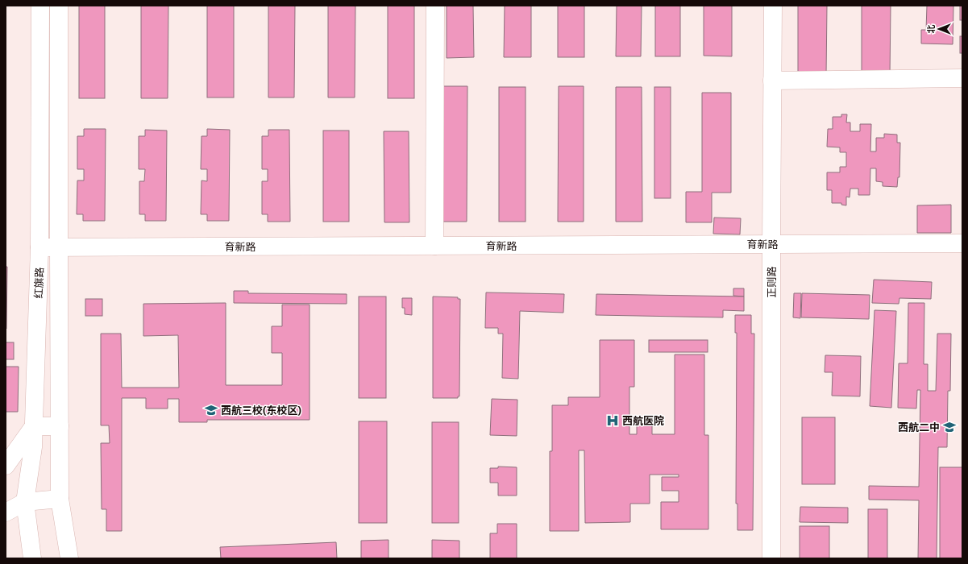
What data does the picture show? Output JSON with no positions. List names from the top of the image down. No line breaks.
{"streets":{"street":["育新路","正则路","红旗路"]},"crossings":[["育新路","正则路"],["育新路","红旗路"]],"places":{"school or university":["西航三校(东校区)","西航二中"],"hospital":["西航医院"]},"north":"left"}
